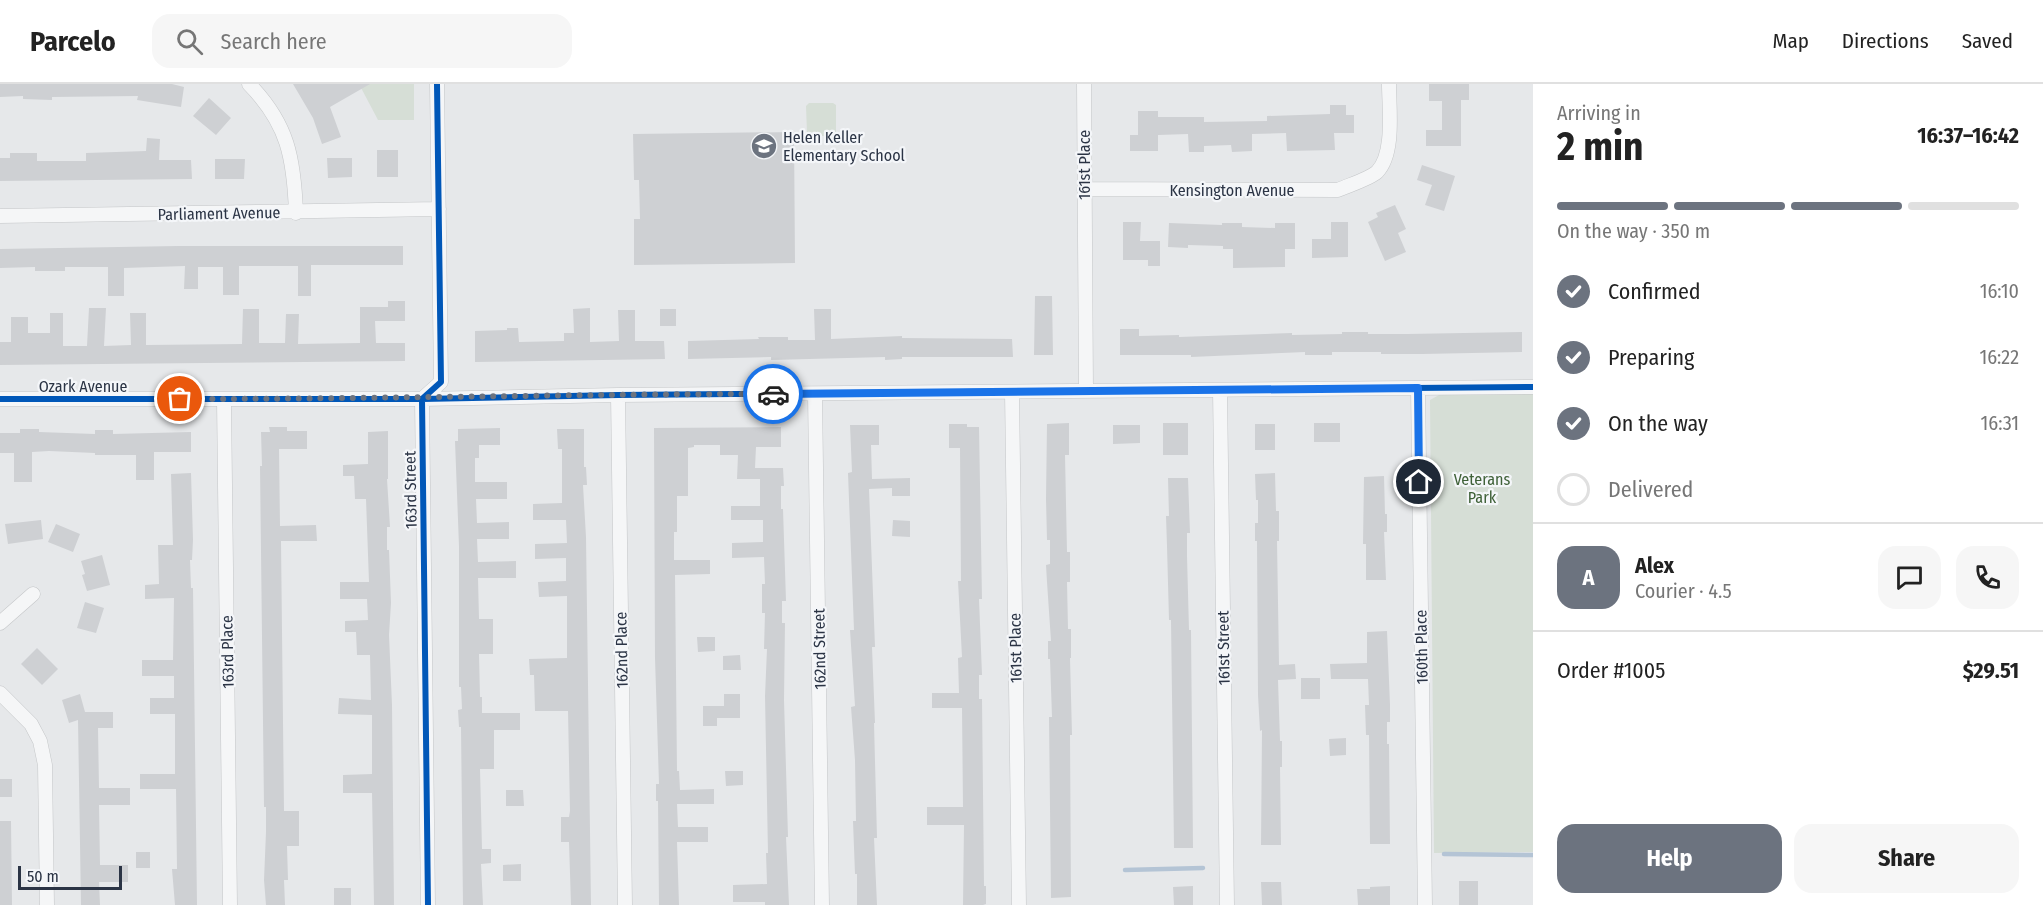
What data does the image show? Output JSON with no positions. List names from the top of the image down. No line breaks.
{"streets":{"street":["161st Place","Kensington Avenue","Parliament Avenue","Ozark Avenue","163rd Street","160th Place","161st Street","162nd Street","162nd Place","163rd Place"]},"crossings":[["161st Place","Kensington Avenue"],["161st Place","Ozark Avenue"],["Ozark Avenue","163rd Street"],["Ozark Avenue","160th Place"],["Ozark Avenue","161st Street"],["Ozark Avenue","162nd Street"],["Ozark Avenue","162nd Place"],["Ozark Avenue","163rd Place"]],"parks":["Veterans Park"],"places":{"school or university":["Helen Keller Elementary School"]},"scale_bar":"50 m","page":{"header":"Parcelo","search":"Search here","nav":["Map","Directions","Saved"],"heading":["2 min","Arriving in","16:37–16:42"],"panel":["Alex","Courier · 4.5","Order #1005","$29.51"],"bar":"On the way · 350 m","list":[["Confirmed","16:10"],["Preparing","16:22"],["On the way","16:31"],"Delivered"],"round":"A","buttons":["Help","Share"],"scale":"50 m"}}
